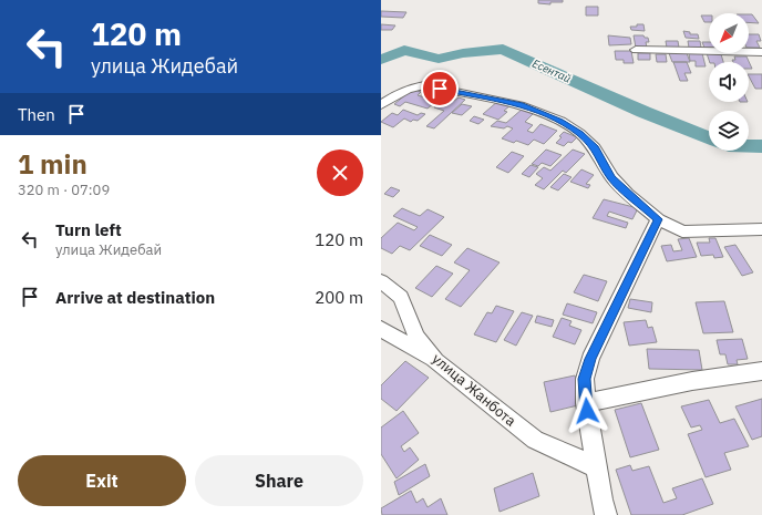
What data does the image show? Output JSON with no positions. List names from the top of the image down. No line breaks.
{"streets":{"street":["улица Жанбота"]},"water":["Есентай"],"north":"bottom left","page":{"turn":["120 m","улица Жидебай"],"then":"Then","heading":["1 min","320 m · 07:09"],"list":[{"name":"Turn left","note":"улица Жидебай","value":"120 m"},{"name":"Arrive at destination","value":"200 m"}],"buttons":["Exit","Share"]}}
